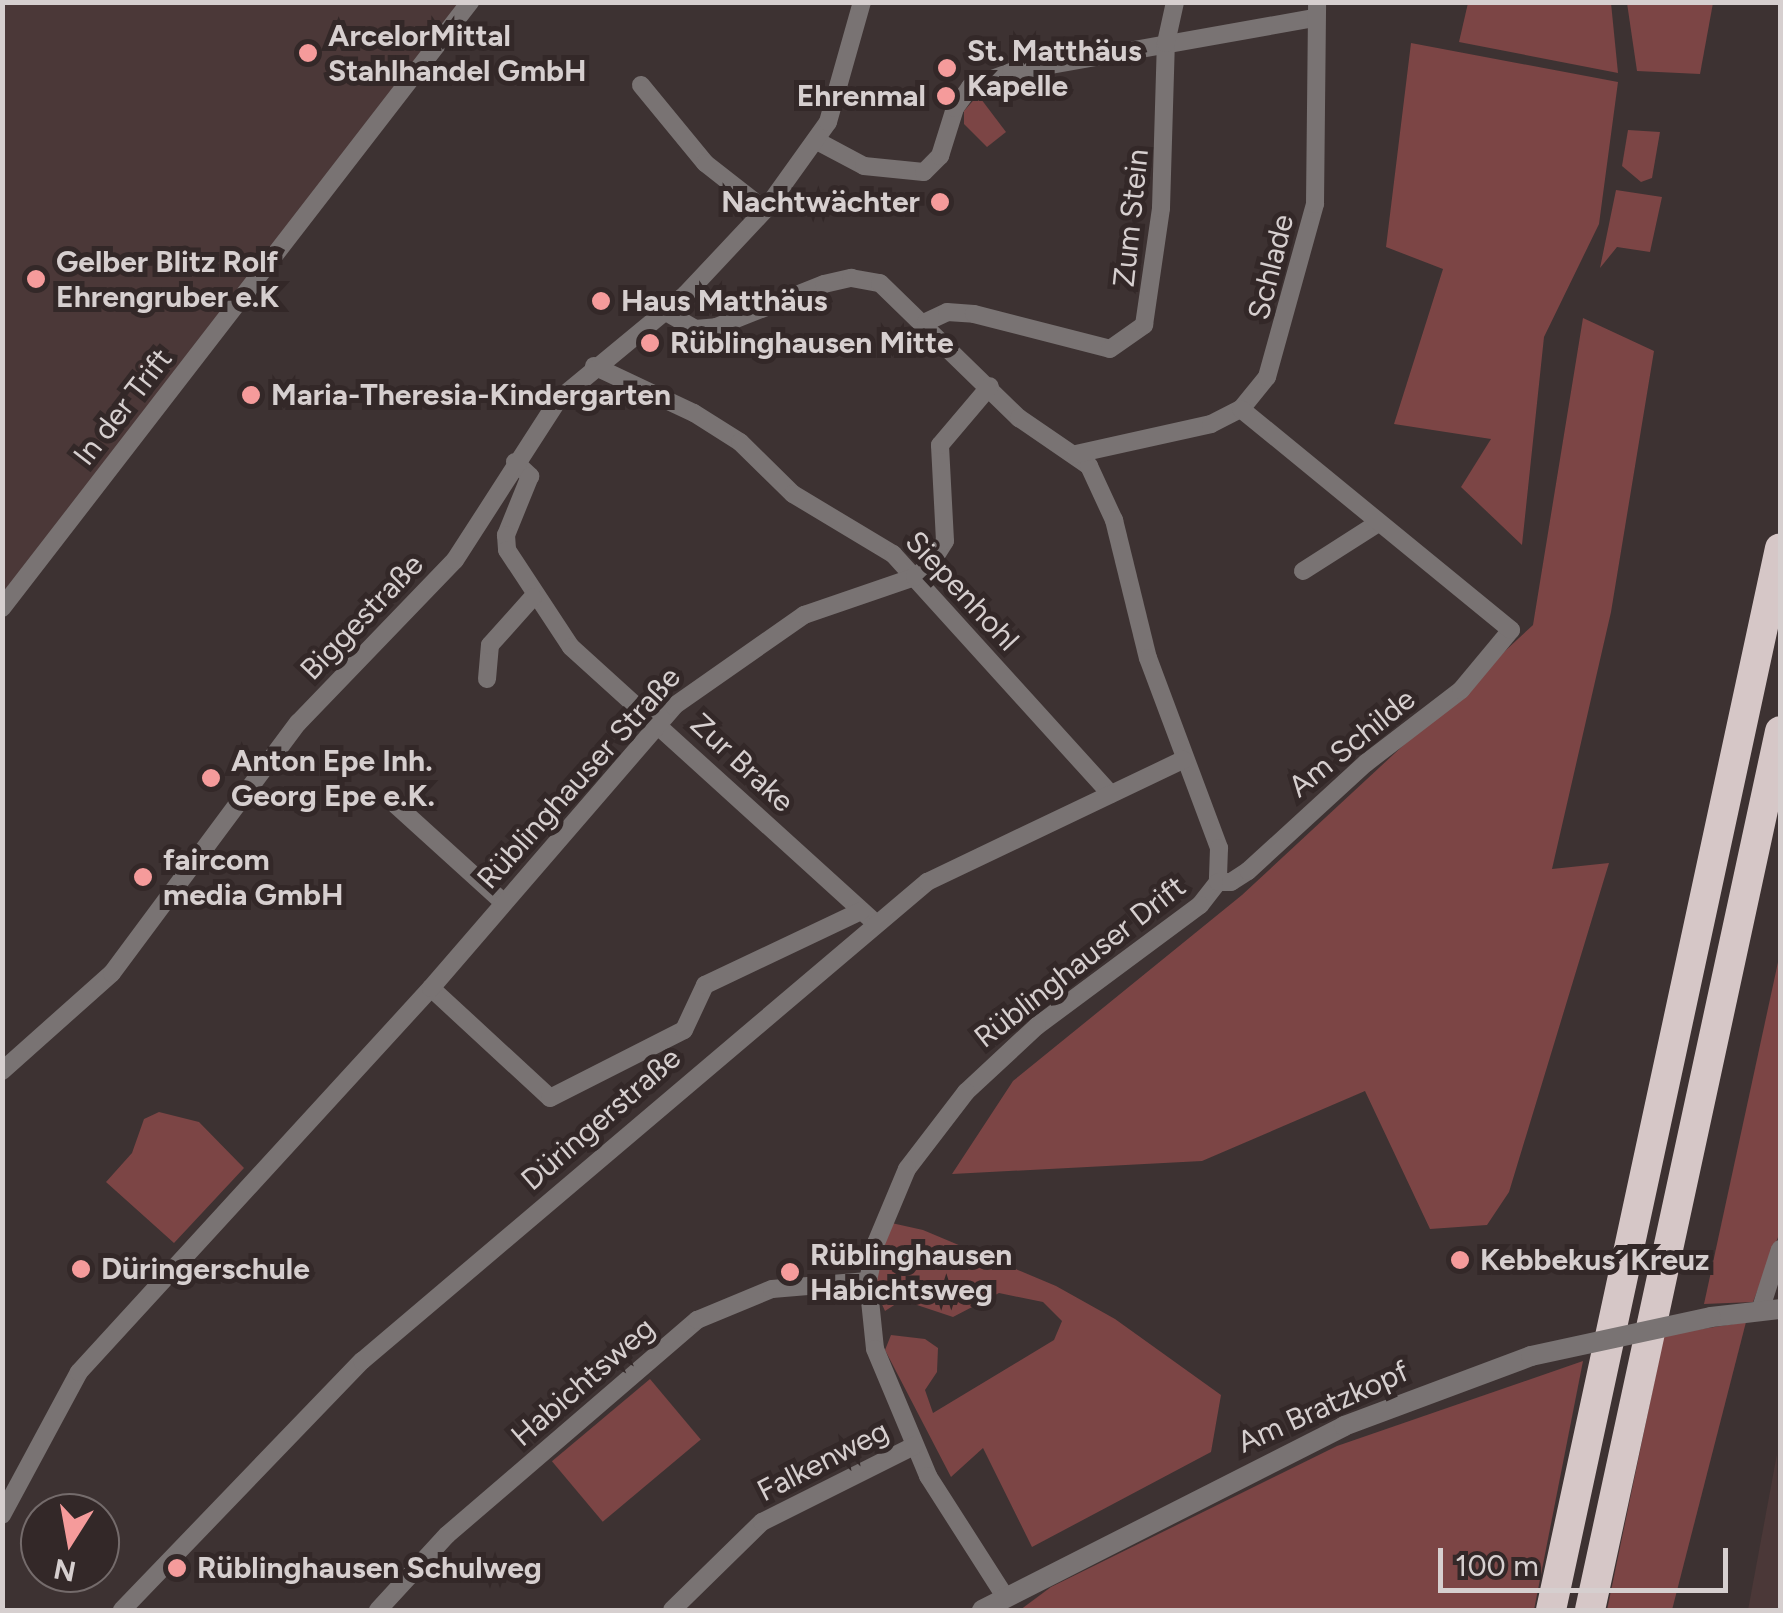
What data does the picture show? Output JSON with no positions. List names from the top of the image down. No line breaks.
{"streets":{"street":["Zum Stein","Schlade","In der Trift","Siepenhohl","Biggestraße","Am Schilde","Zur Brake","Rüblinghauser Straße","Rüblinghauser Drift","Düringerstraße","Habichtsweg","Am Bratzkopf","Falkenweg"]},"crossings":[["Zum Stein","Rüblinghauser Drift"],["Siepenhohl","Biggestraße"],["Siepenhohl","Rüblinghauser Straße"],["Siepenhohl","Düringerstraße"],["Biggestraße","Zur Brake"],["Biggestraße","Rüblinghauser Drift"],["Am Schilde","Rüblinghauser Drift"],["Zur Brake","Rüblinghauser Straße"],["Zur Brake","Düringerstraße"],["Rüblinghauser Straße","Düringerstraße"],["Rüblinghauser Drift","Düringerstraße"],["Rüblinghauser Drift","Habichtsweg"],["Rüblinghauser Drift","Am Bratzkopf"],["Rüblinghauser Drift","Falkenweg"]],"places":["ArcelorMittal Stahlhandel GmbH","St. Matthäus Kapelle","Ehrenmal","Nachtwächter","Gelber Blitz Rolf Ehrengruber e.K","Haus Matthäus","Rüblinghausen Mitte","Maria-Theresia-Kindergarten","Anton Epe Inh. Georg Epe e.K.","faircom media GmbH","Kebbekus´ Kreuz","Düringerschule","Rüblinghausen Habichtsweg","Rüblinghausen Schulweg"],"scale_bar":"100 m","north":"bottom"}
